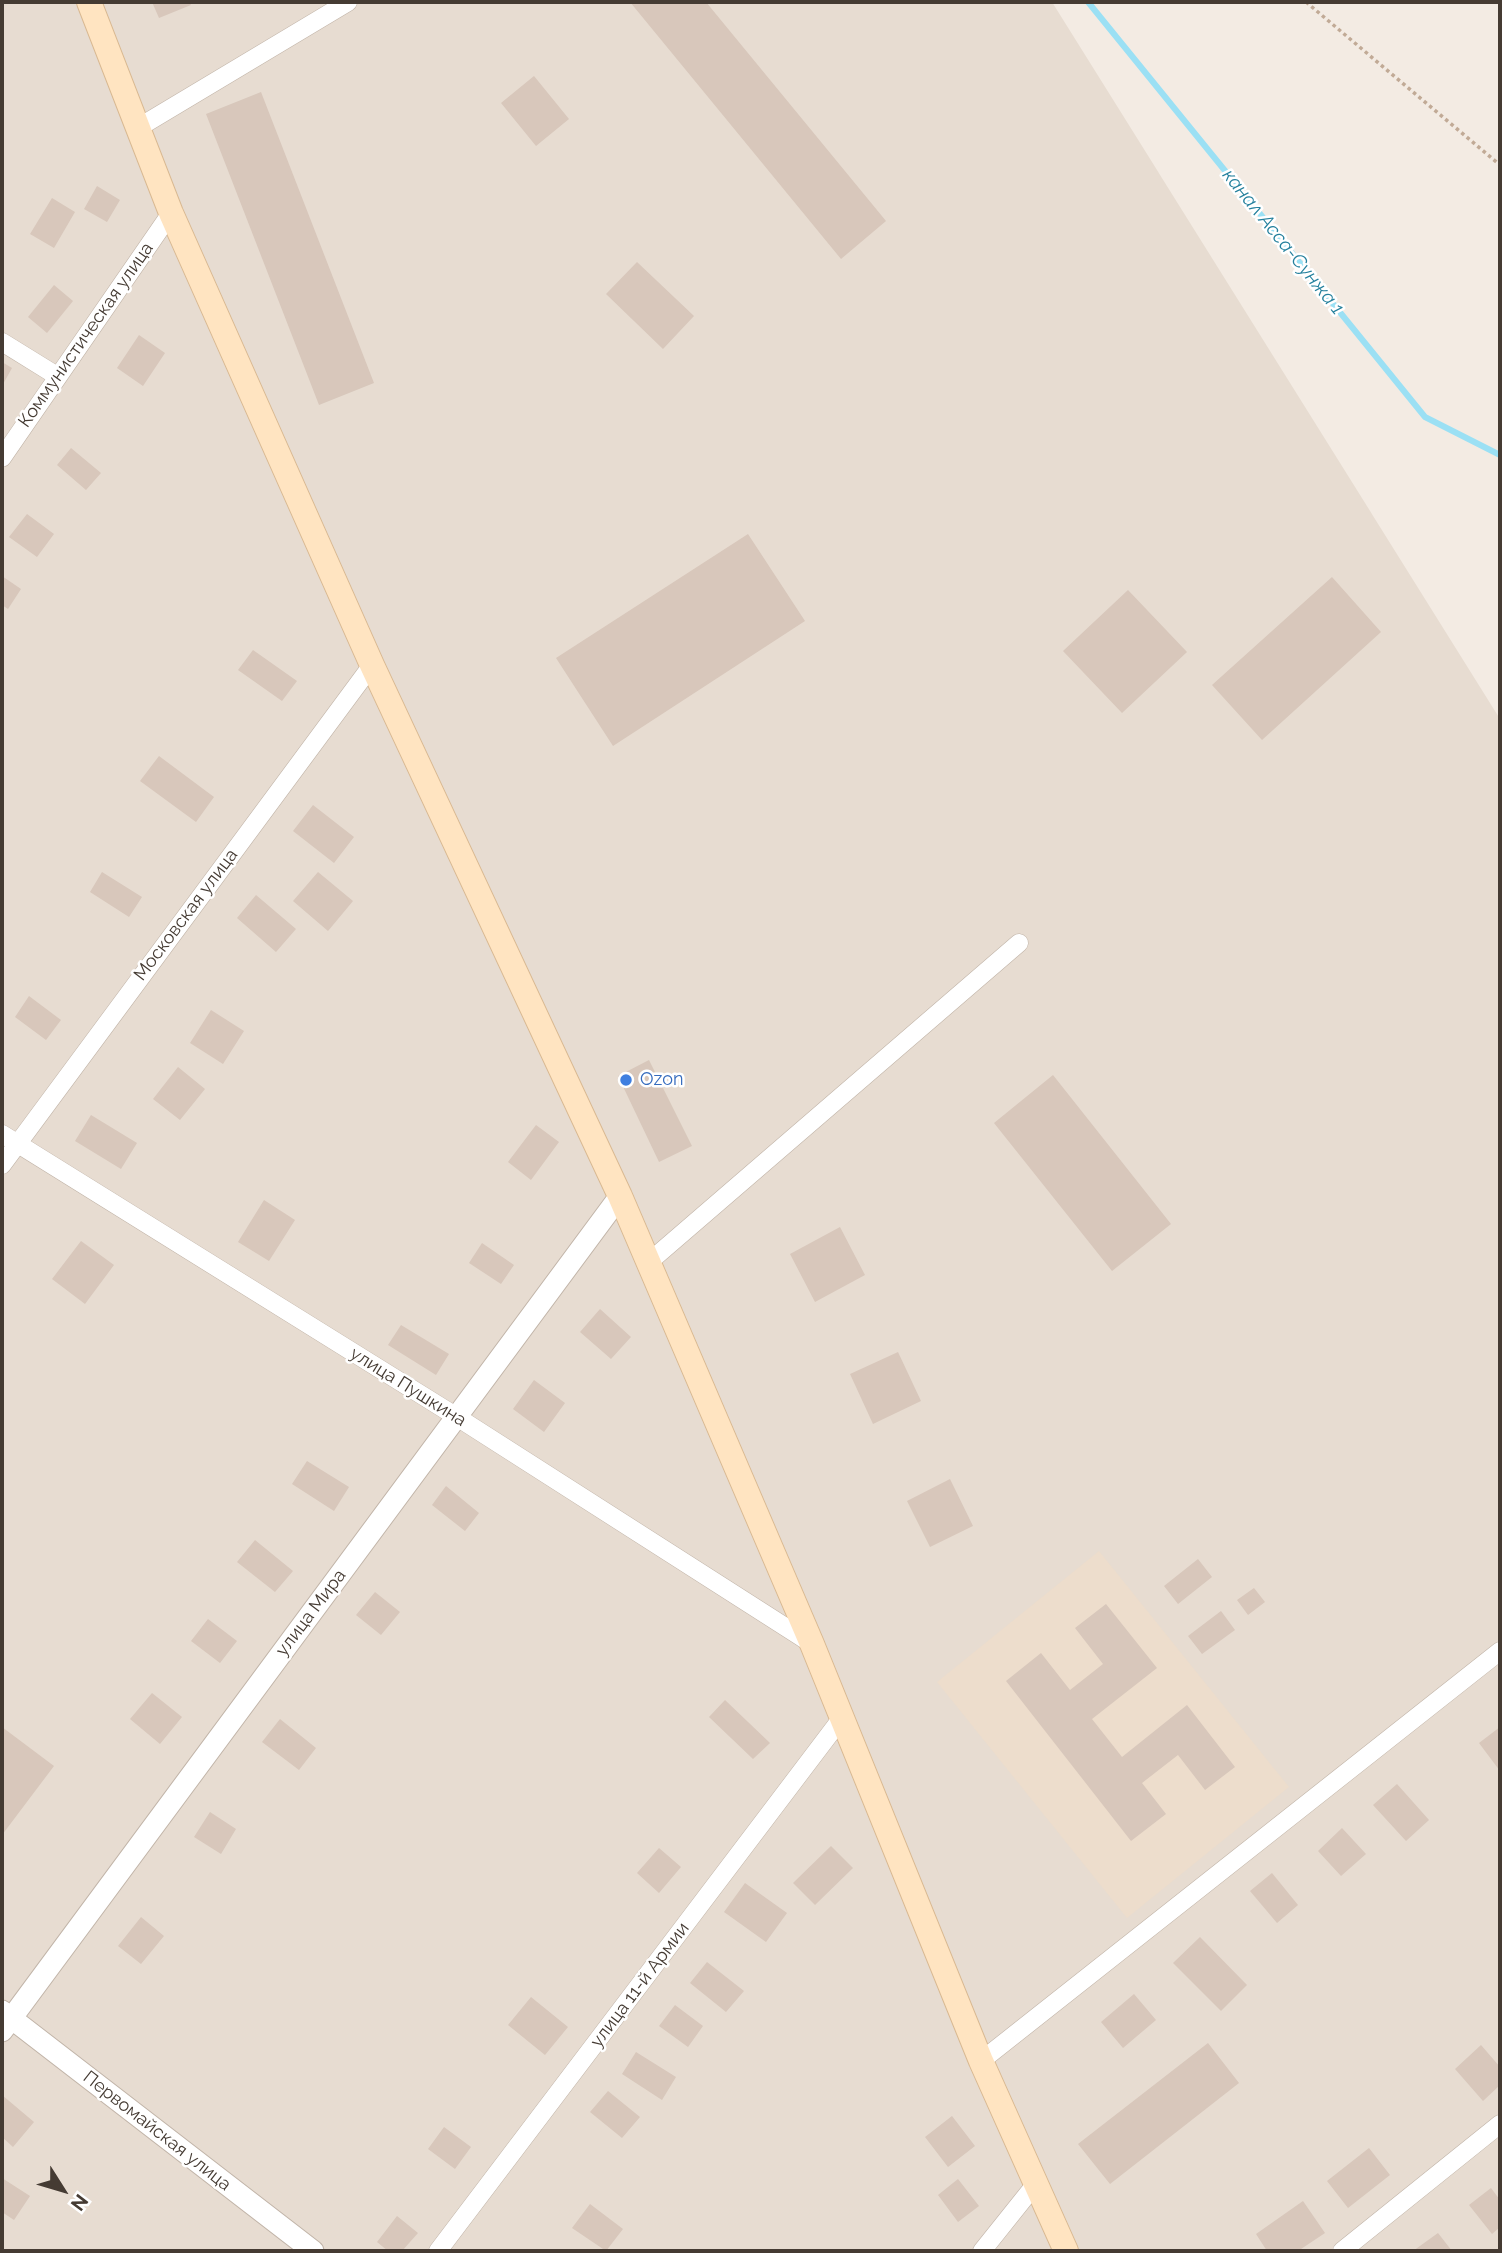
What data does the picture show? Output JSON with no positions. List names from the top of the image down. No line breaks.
{"streets":{"street":["Коммунистическая улица","Московская улица","улица Пушкина","улица Мира","улица 11-й Армии","Первомайская улица"]},"crossings":[["Московская улица","улица Пушкина"],["улица Пушкина","улица Мира"],["улица Мира","Первомайская улица"]],"water":["канал Асса-Сунжа 1"],"places":["Ozon"],"north":"bottom right"}
